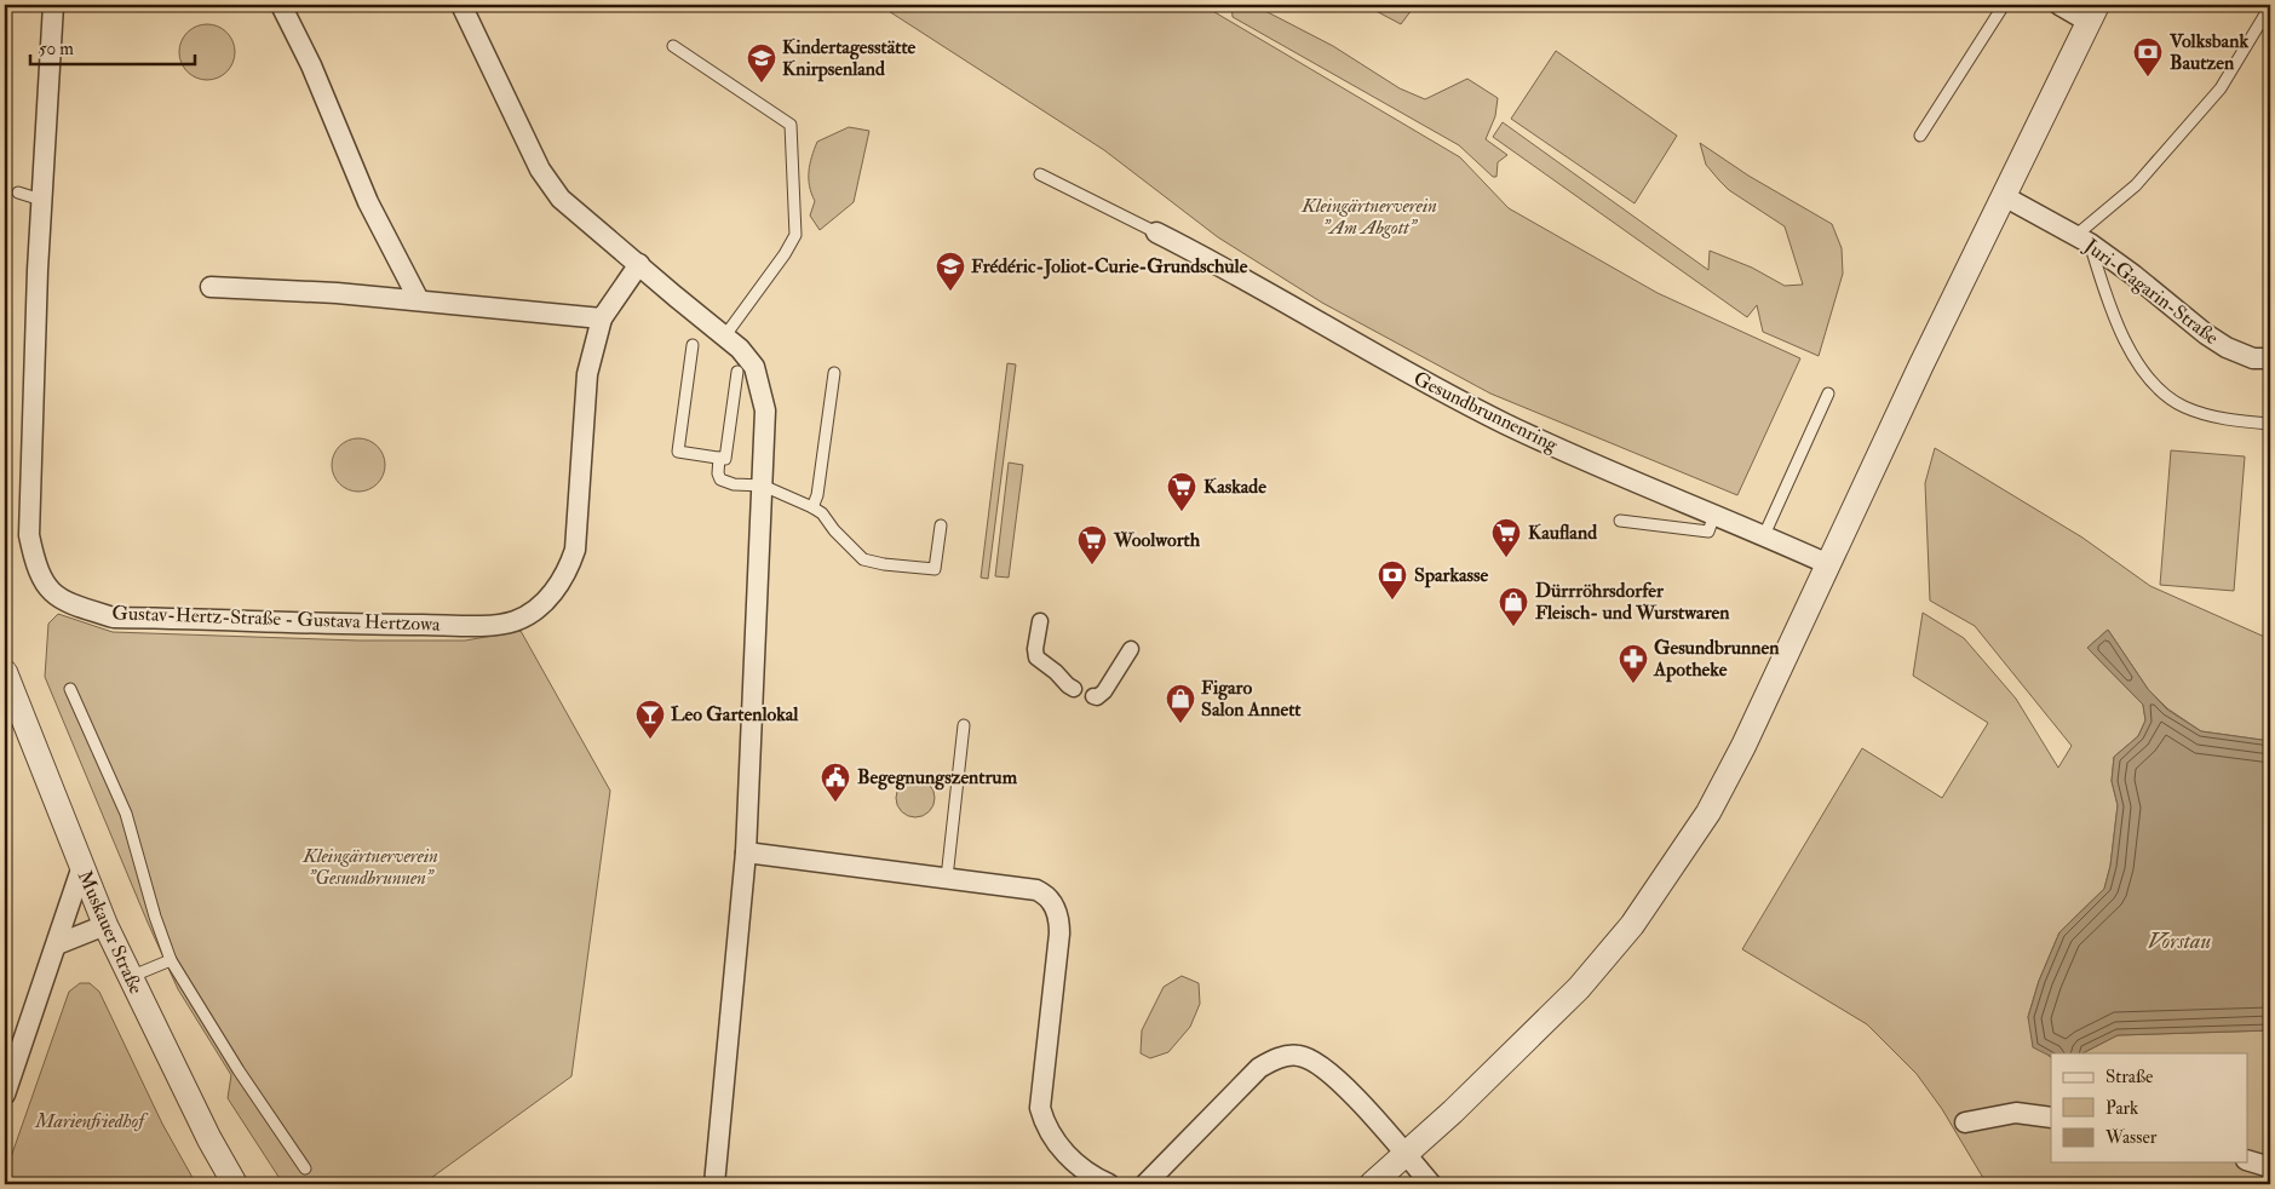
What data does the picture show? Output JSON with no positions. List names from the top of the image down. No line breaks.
{"streets":{"street":["Juri-Gagarin-Straße","Gesundbrunnenring","Gustav-Hertz-Straße - Gustava Hertzowa","Muskauer Straße"]},"water":["Vorstau"],"parks":["Kleingärtnerverein \"Am Abgott\"","Kleingärtnerverein \"Gesundbrunnen\"","Marienfriedhof"],"places":{"bank":["Volksbank Bautzen","Sparkasse"],"school or university":["Kindertagesstätte Knirpsenland","Frédéric-Joliot-Curie-Grundschule"],"supermarket":["Kaskade","Kaufland","Woolworth"],"shop":["Dürrröhrsdorfer Fleisch- und Wurstwaren","Figaro Salon Annett"],"pharmacy":["Gesundbrunnen Apotheke"],"bar":["Leo Gartenlokal"],"public building":["Begegnungszentrum"]},"legend":["Straße","Park","Wasser"],"scale_bar":"50 m"}
